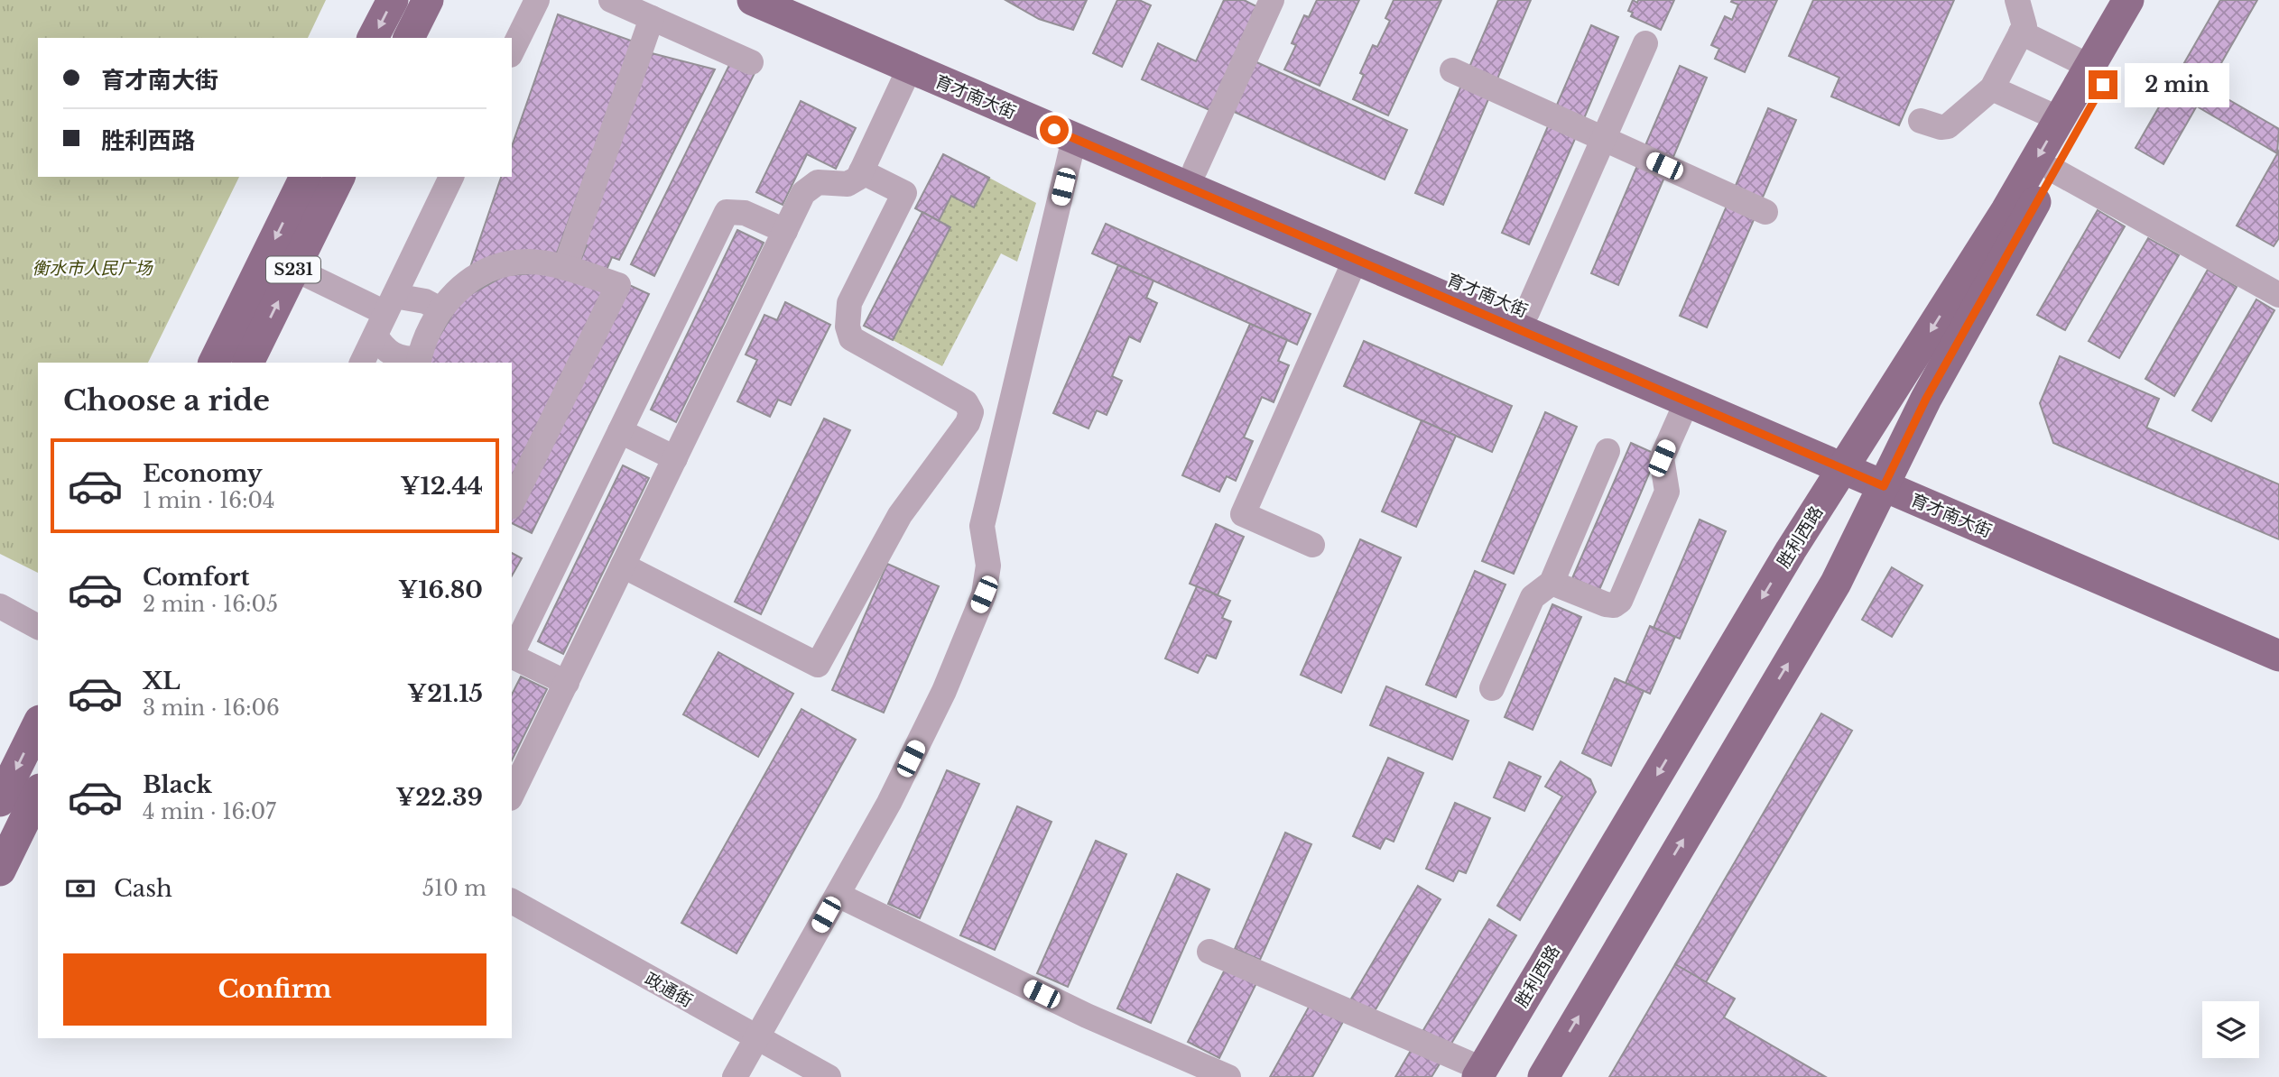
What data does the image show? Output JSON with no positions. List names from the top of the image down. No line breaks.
{"streets":{"main road":["育才南大街","S231","胜利西路"],"street":["政通街"]},"crossings":[["育才南大街","胜利西路"]],"parks":["衡水市人民广场"],"page":{"banner":["育才南大街","胜利西路"],"bubble":"2 min","heading":"Choose a ride","list":[{"name":"Economy","note":"1 min · 16:04","value":"¥12.44"},{"name":"Comfort","note":"2 min · 16:05","value":"¥16.80"},{"name":"XL","note":"3 min · 16:06","value":"¥21.15"},{"name":"Black","note":"4 min · 16:07","value":"¥22.39"}],"pay":["Cash","510 m"],"buttons":"Confirm"}}
